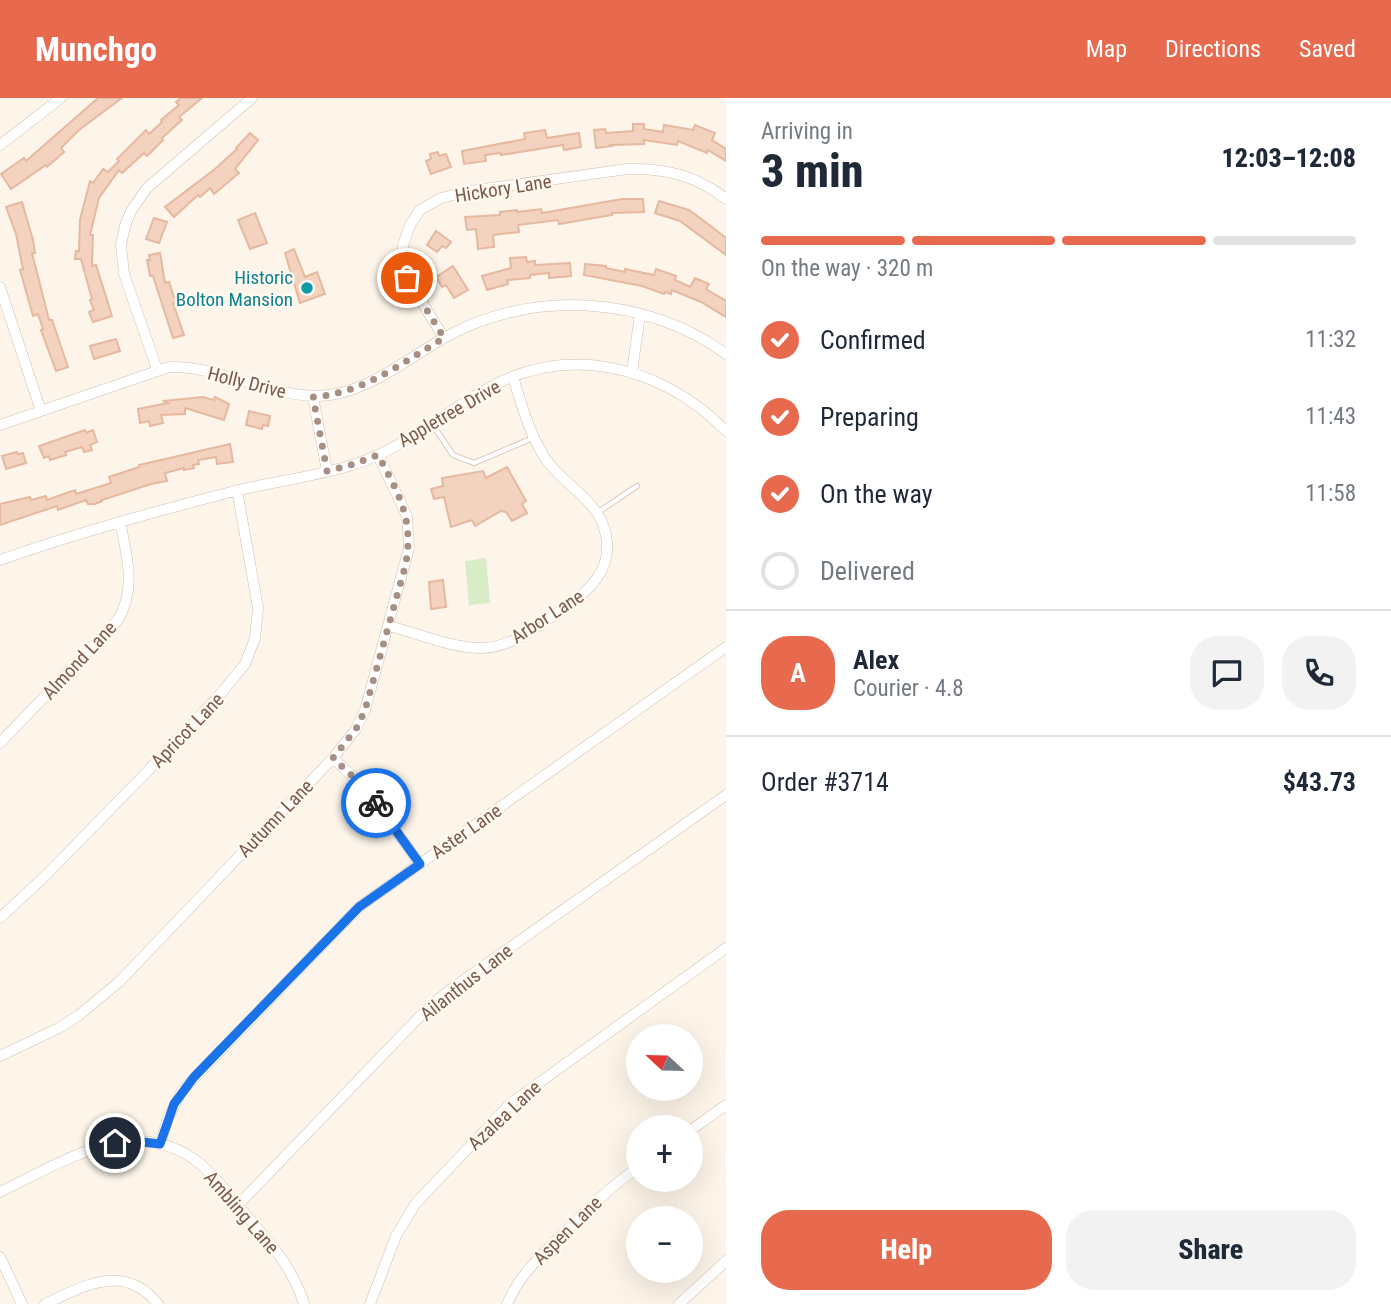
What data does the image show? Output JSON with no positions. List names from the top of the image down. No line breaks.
{"streets":{"street":["Hickory Lane","Holly Drive","Appletree Drive","Arbor Lane","Almond Lane","Apricot Lane","Autumn Lane","Aster Lane","Ailanthus Lane","Azalea Lane","Ambling Lane","Aspen Lane"]},"crossings":[["Hickory Lane","Holly Drive"],["Appletree Drive","Arbor Lane"],["Appletree Drive","Almond Lane"],["Appletree Drive","Apricot Lane"],["Appletree Drive","Autumn Lane"],["Arbor Lane","Autumn Lane"],["Aster Lane","Ambling Lane"],["Ailanthus Lane","Ambling Lane"]],"places":["Historic Bolton Mansion"],"north":"left","page":{"header":"Munchgo","nav":["Map","Directions","Saved"],"heading":["3 min","Arriving in","12:03–12:08"],"panel":["Alex","Courier · 4.8","Order #3714","$43.73"],"bar":"On the way · 320 m","list":[["Confirmed","11:32"],["Preparing","11:43"],["On the way","11:58"],"Delivered"],"round":"A","map_buttons":["+","−"],"buttons":["Help","Share"]}}
